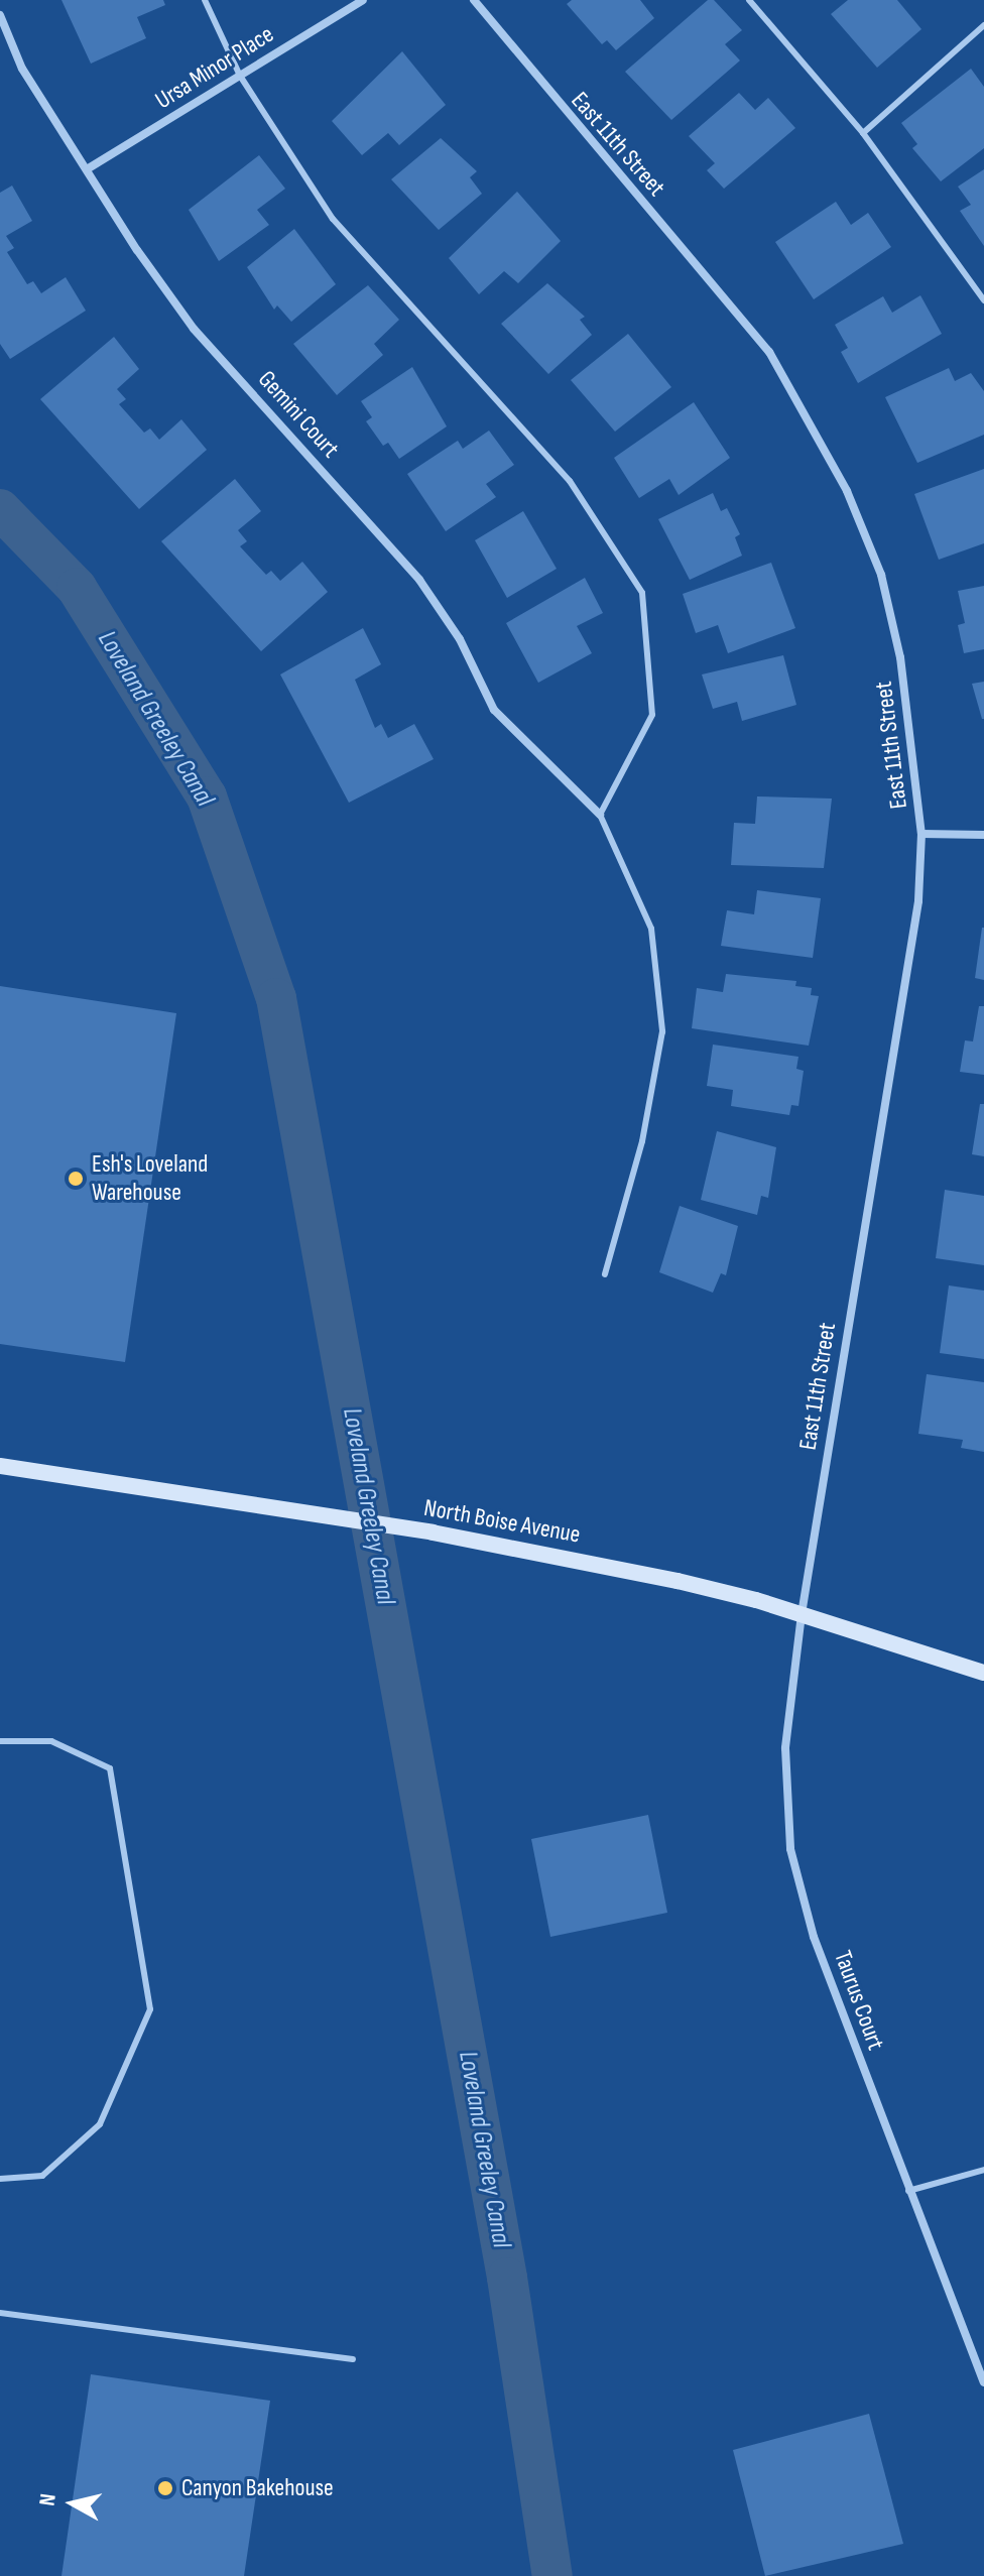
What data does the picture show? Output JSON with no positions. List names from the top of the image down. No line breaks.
{"streets":{"street":["Ursa Minor Place","East 11th Street","Gemini Court","North Boise Avenue","Taurus Court"]},"crossings":[["Ursa Minor Place","Gemini Court"],["East 11th Street","North Boise Avenue"],["East 11th Street","Taurus Court"],["North Boise Avenue","Taurus Court"]],"water":["Loveland Greeley Canal"],"places":["Esh's Loveland Warehouse","Canyon Bakehouse"],"north":"left"}
